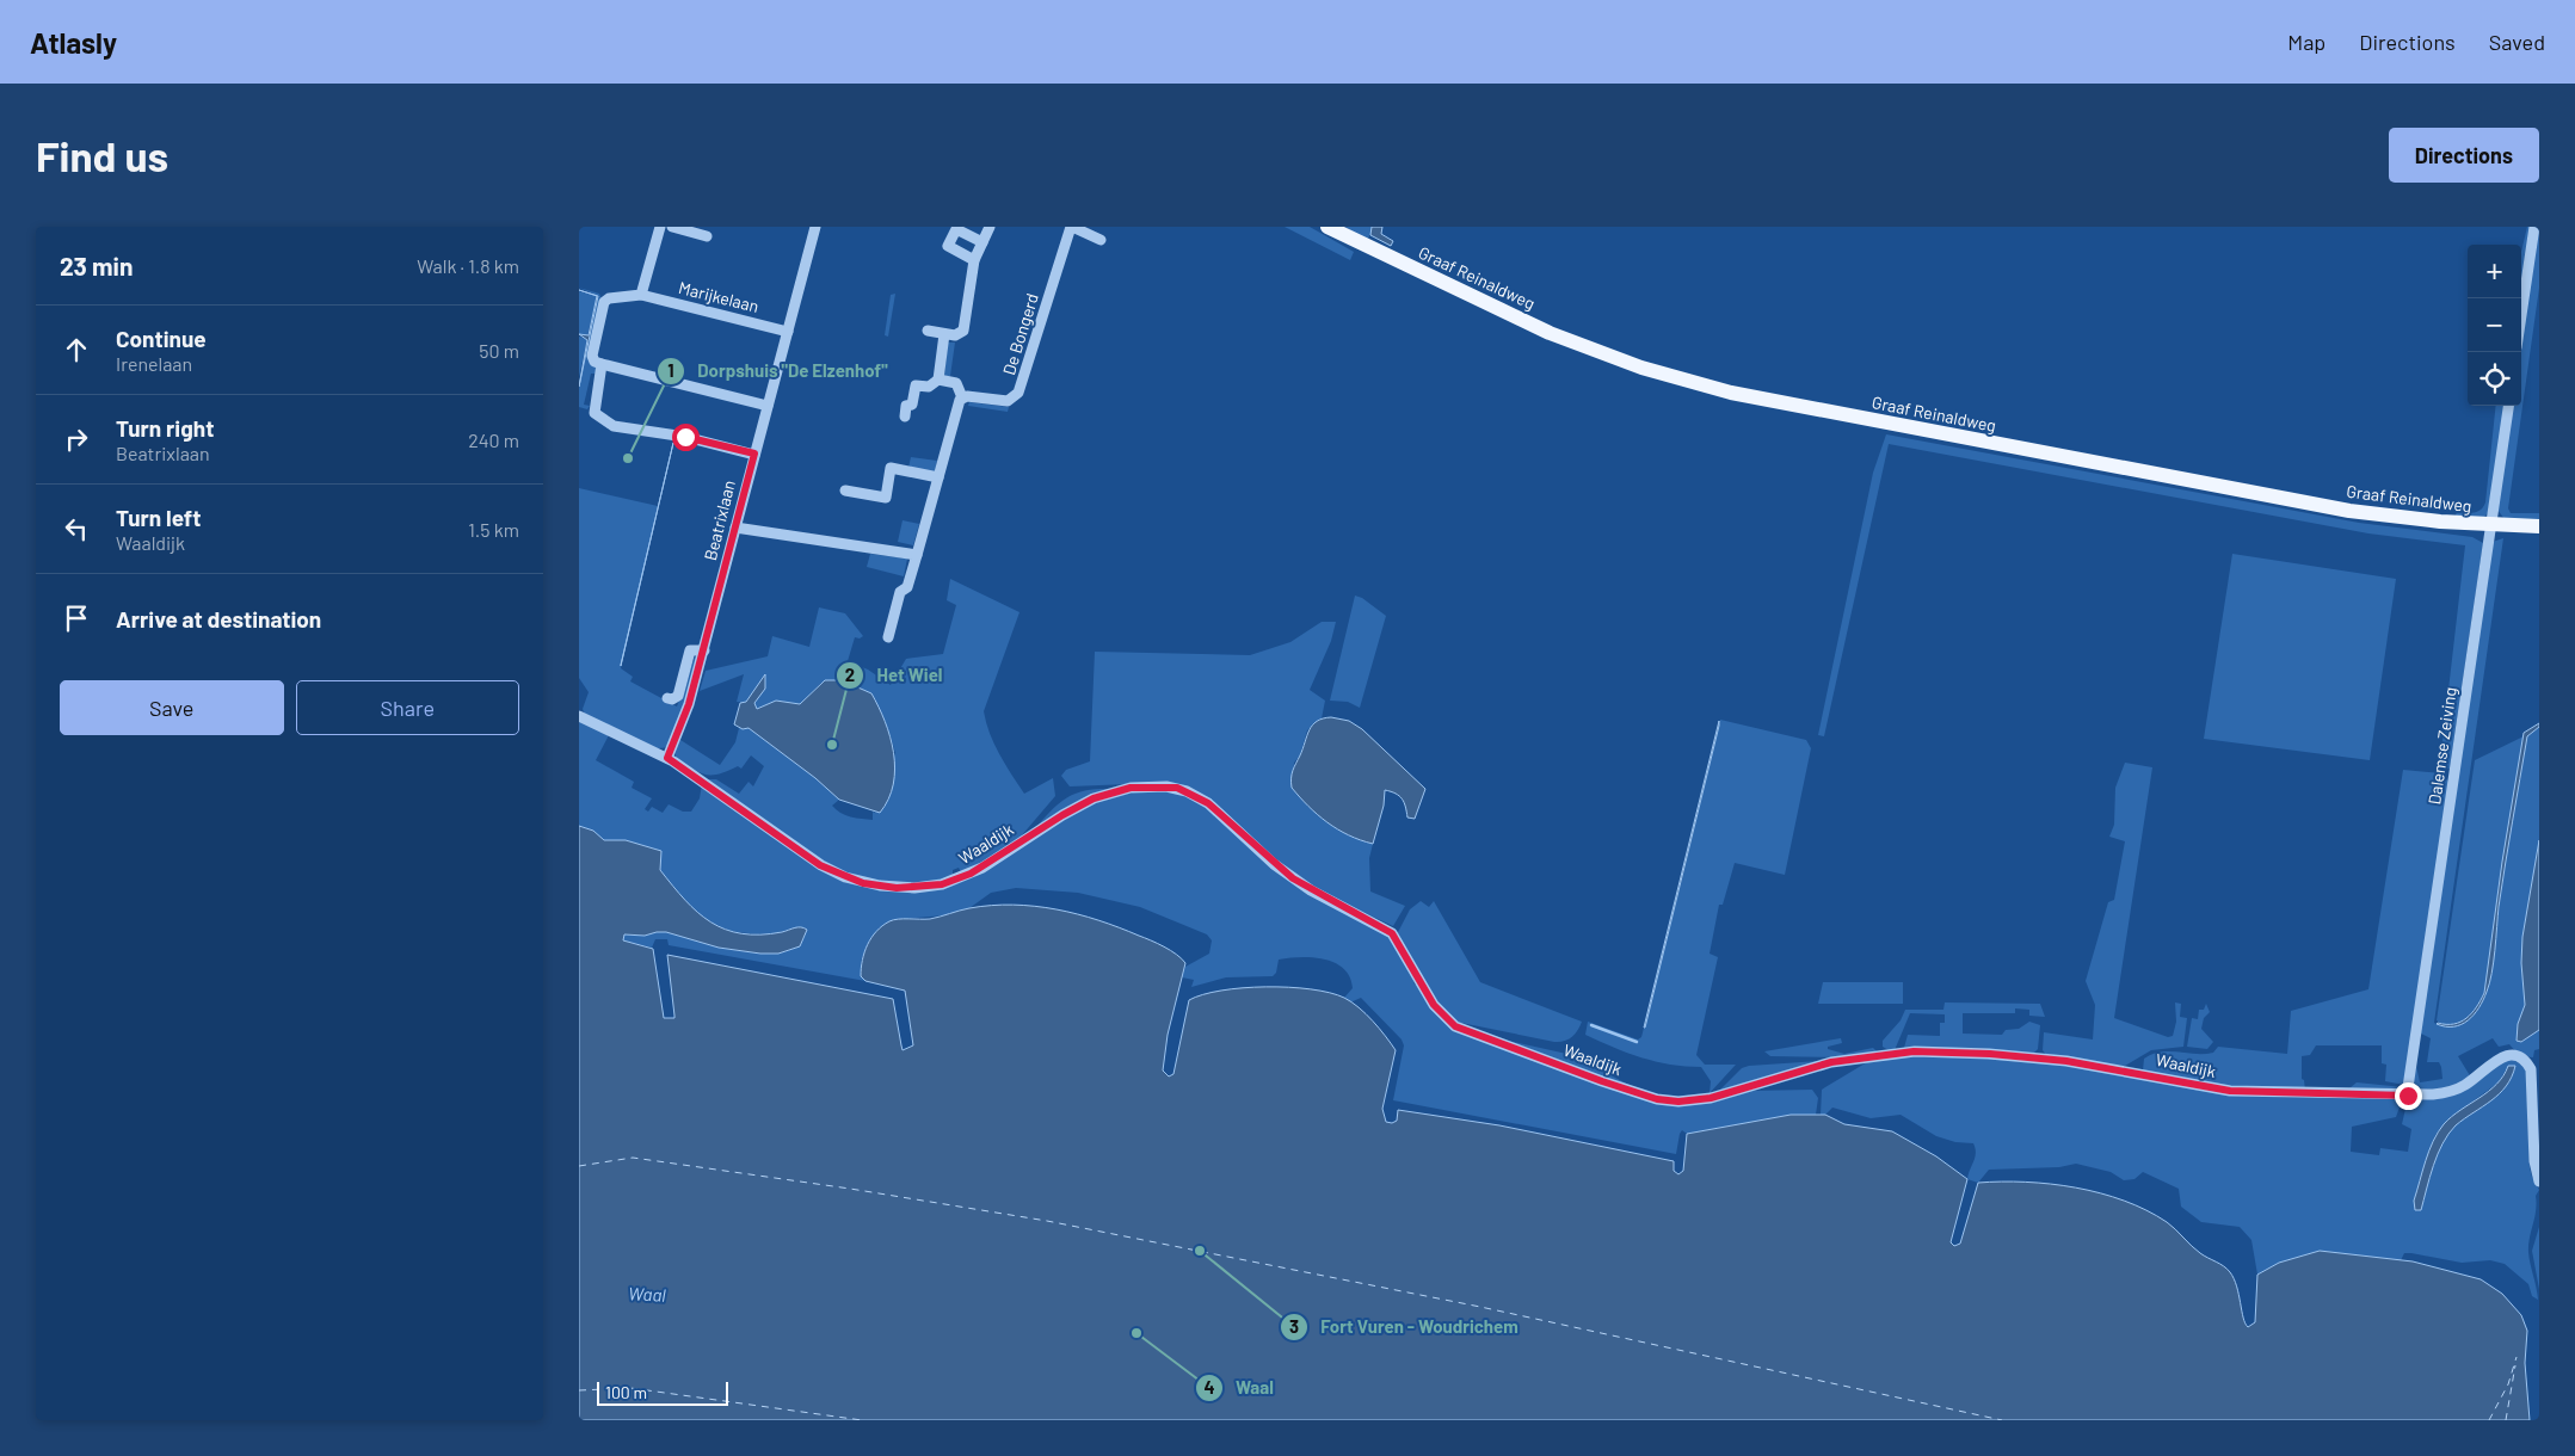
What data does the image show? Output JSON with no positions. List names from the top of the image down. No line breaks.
{"streets":{"main road":["Graaf Reinaldweg"],"street":["Marijkelaan","De Bongerd","Beatrixlaan","Dalemse Zeiving","Waaldijk"]},"crossings":[["Graaf Reinaldweg","Dalemse Zeiving"],["Marijkelaan","Beatrixlaan"],["Beatrixlaan","Waaldijk"],["Dalemse Zeiving","Waaldijk"]],"water":["Waal"],"places":["Dorpshuis \"De Elzenhof\"","Het Wiel","Fort Vuren - Woudrichem","Waal"],"scale_bar":"100 m","page":{"header":"Atlasly","nav":["Map","Directions","Saved"],"buttons":["Directions",["Save","Share"]],"title":"Find us","heading":["23 min","Walk · 1.8 km"],"map_buttons":["+","−"],"list":[["Continue","Irenelaan","50 m"],["Turn right","Beatrixlaan","240 m"],["Turn left","Waaldijk","1.5 km"],"Arrive at destination"],"scale":"100 m"}}
